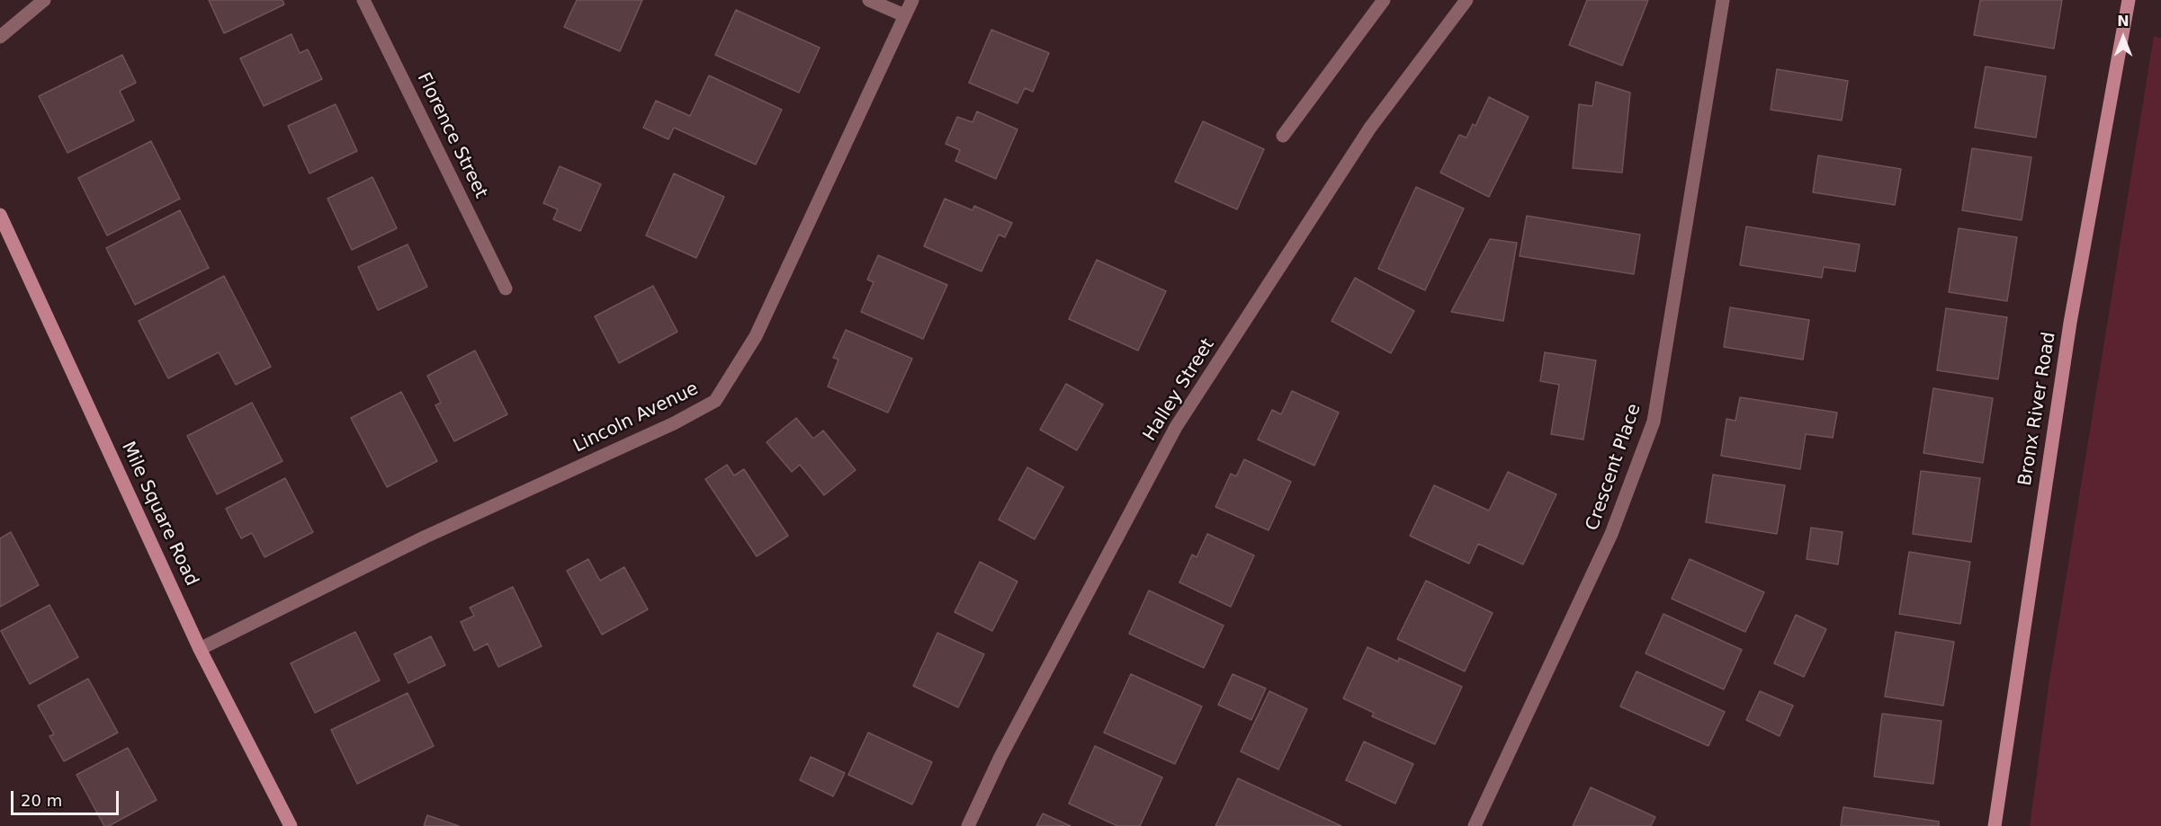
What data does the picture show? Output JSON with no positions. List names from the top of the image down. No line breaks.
{"streets":{"street":["Florence Street","Halley Street","Bronx River Road","Lincoln Avenue","Crescent Place","Mile Square Road"]},"crossings":[["Lincoln Avenue","Mile Square Road"]],"scale_bar":"20 m","north":"top"}
